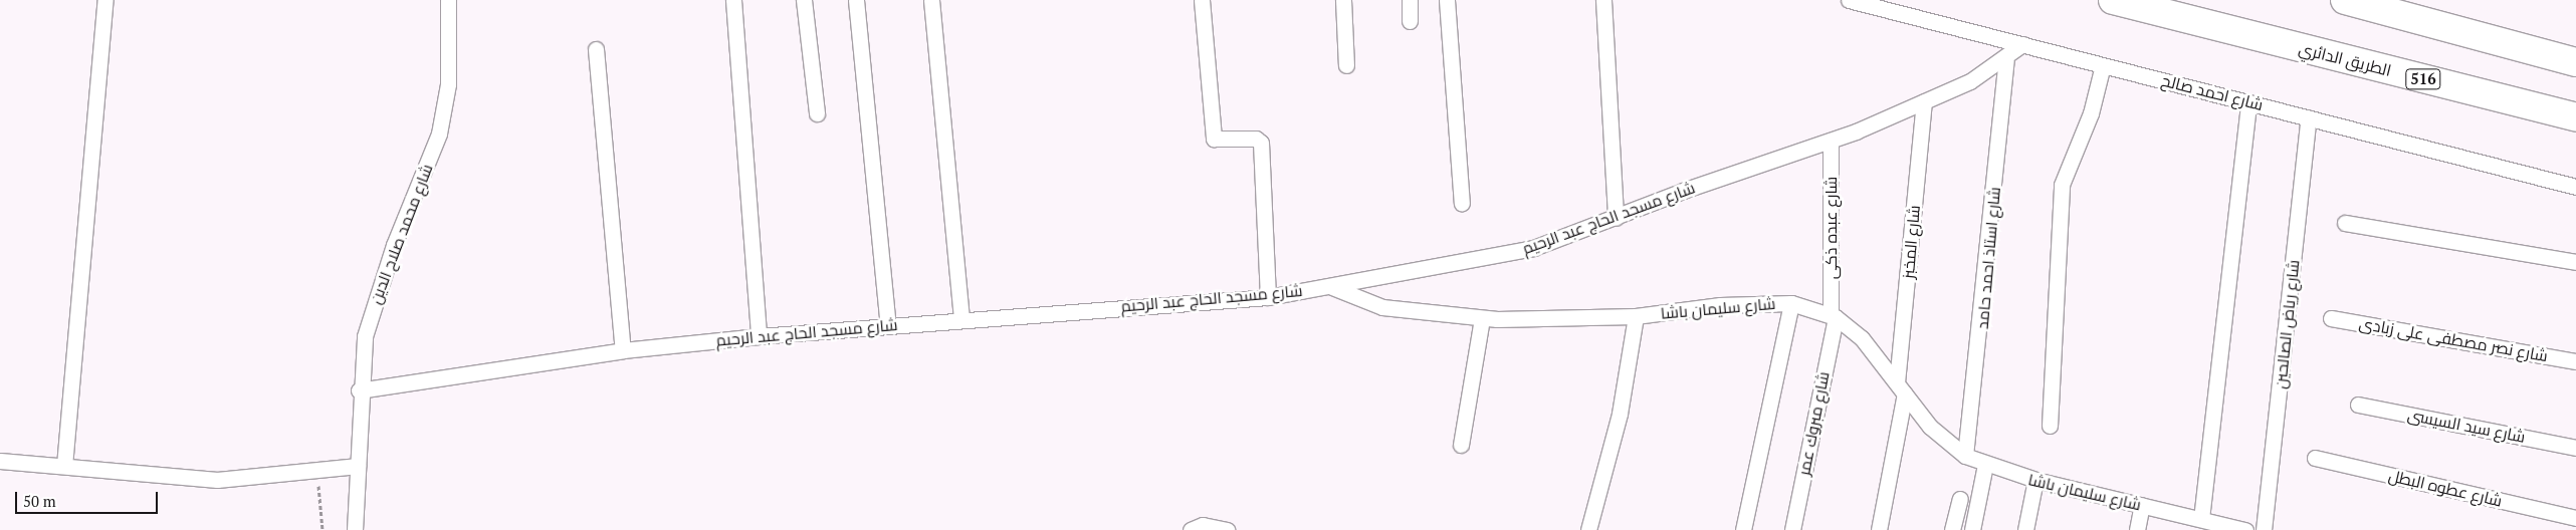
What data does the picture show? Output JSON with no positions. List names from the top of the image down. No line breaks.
{"streets":{"highway":["الطريق الدائري","516"],"street":["شارع احمد صالح","شارع مسجد الحاج عبد الرحيم","شارع عبده ذكى","شارع محمد صلاح الدين","شارع المخبز","شارع استاذ احمد حامد","شارع سليمان باشا","شارع رياض الصالحين","شارع نصر مصطفى على زبادى","شارع مبروك عمر","شارع سيد السيسى","شارع عطوه البطل"]},"crossings":[["شارع احمد صالح","شارع مسجد الحاج عبد الرحيم"],["شارع احمد صالح","شارع رياض الصالحين"],["شارع مسجد الحاج عبد الرحيم","شارع عبده ذكى"],["شارع مسجد الحاج عبد الرحيم","شارع محمد صلاح الدين"],["شارع مسجد الحاج عبد الرحيم","شارع المخبز"],["شارع مسجد الحاج عبد الرحيم","شارع استاذ احمد حامد"],["شارع مسجد الحاج عبد الرحيم","شارع سليمان باشا"],["شارع عبده ذكى","شارع سليمان باشا"],["شارع عبده ذكى","شارع مبروك عمر"],["شارع المخبز","شارع سليمان باشا"],["شارع استاذ احمد حامد","شارع سليمان باشا"],["شارع سليمان باشا","شارع مبروك عمر"]],"scale_bar":"50 m"}
